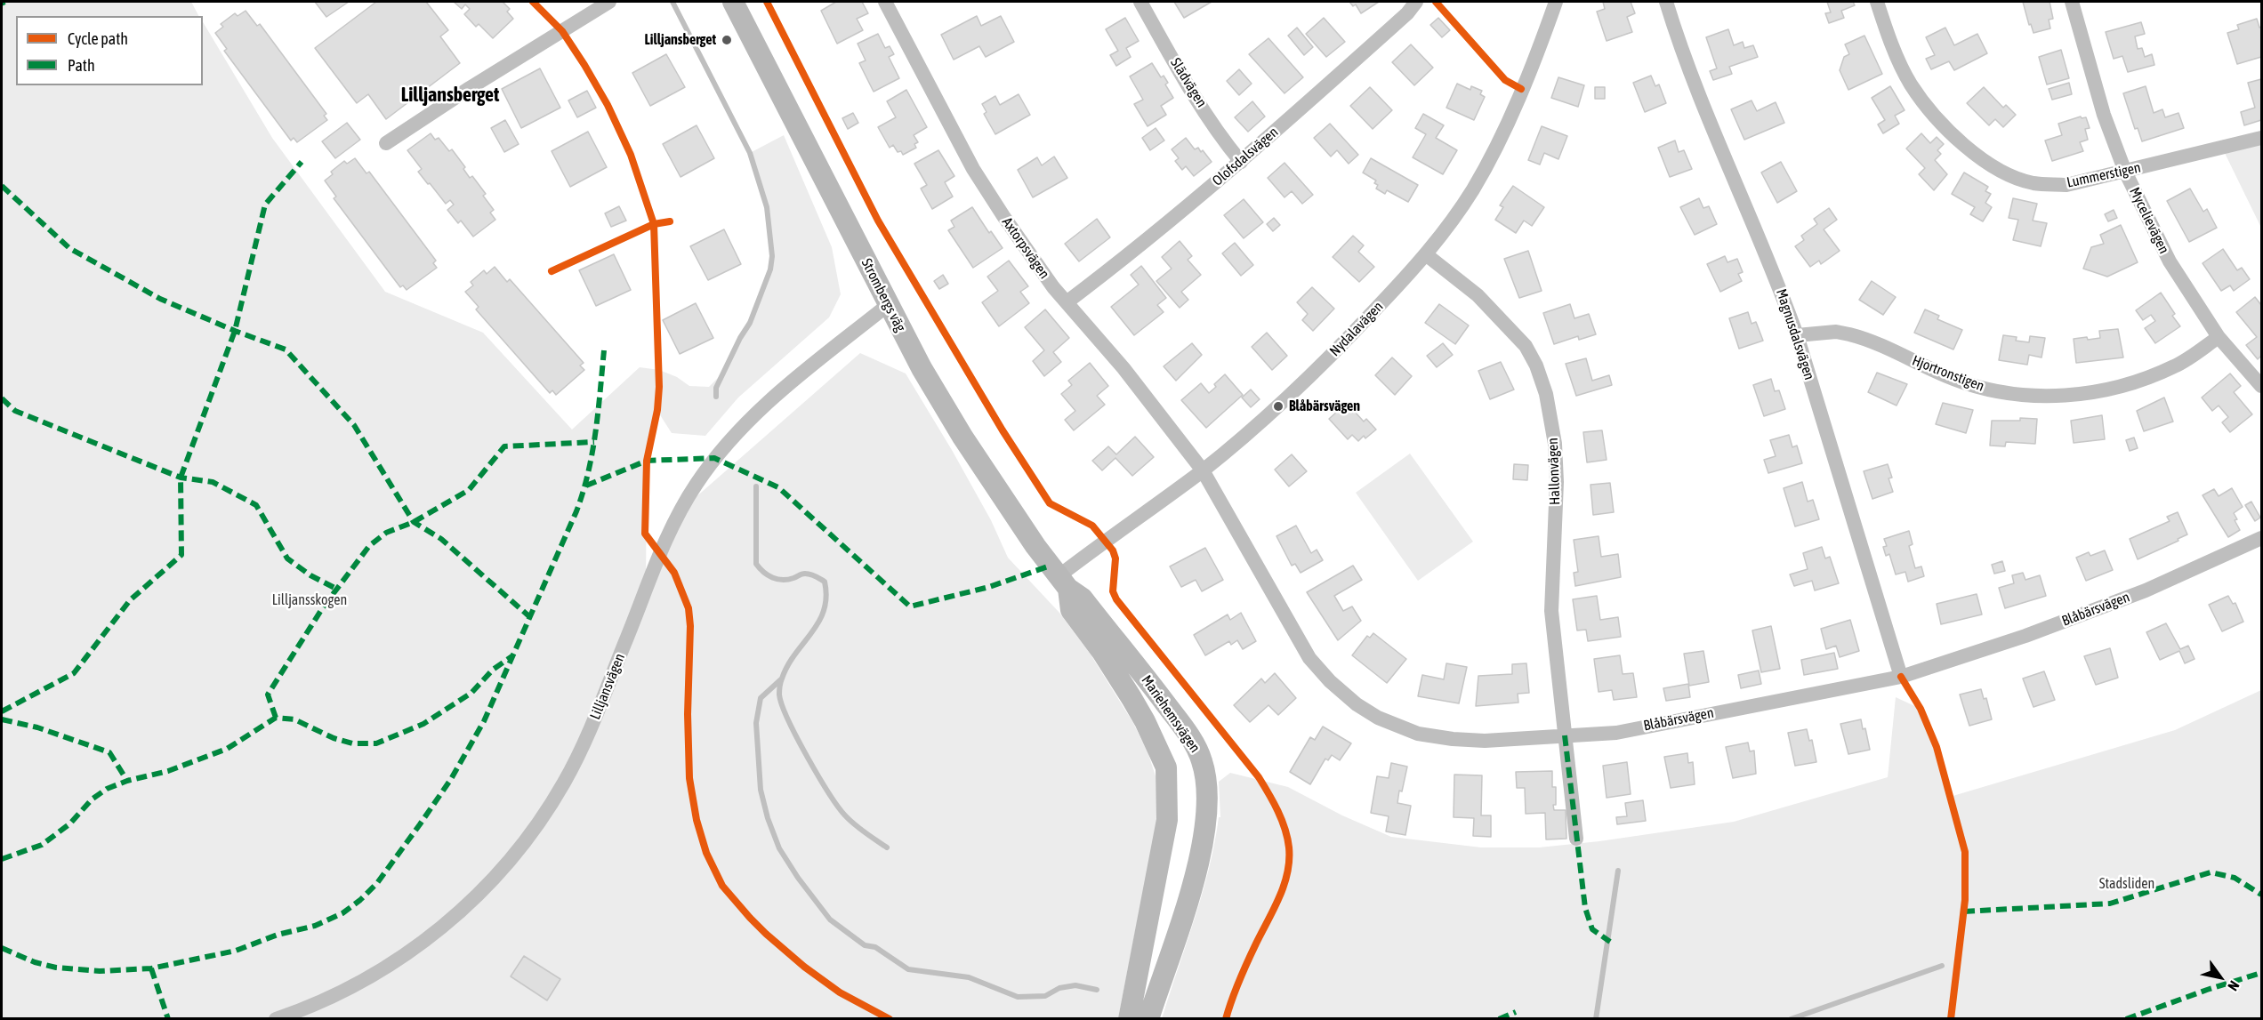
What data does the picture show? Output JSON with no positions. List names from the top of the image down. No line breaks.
{"streets":{"street":["Slädvägen","Olofsdalsvägen","Lummerstigen","Mycelievägen","Axtorpsvägen","Strombergs väg","Nydalavägen","Magnusdalsvägen","Hjortronstigen","Hallonvägen","Blåbärsvägen","Lilljansvägen","Mariehemsvägen"]},"crossings":[["Slädvägen","Olofsdalsvägen"],["Olofsdalsvägen","Axtorpsvägen"],["Lummerstigen","Mycelievägen"],["Mycelievägen","Hjortronstigen"],["Axtorpsvägen","Nydalavägen"],["Axtorpsvägen","Blåbärsvägen"],["Strombergs väg","Nydalavägen"],["Strombergs väg","Lilljansvägen"],["Strombergs väg","Mariehemsvägen"],["Nydalavägen","Hallonvägen"],["Nydalavägen","Blåbärsvägen"],["Nydalavägen","Mariehemsvägen"],["Magnusdalsvägen","Hjortronstigen"],["Magnusdalsvägen","Blåbärsvägen"],["Hallonvägen","Blåbärsvägen"]],"districts":["Lilljansberget"],"parks":["Lilljansskogen","Stadsliden"],"places":["Lilljansberget","Blåbärsvägen"],"legend":["Cycle path","Path"],"north":"bottom right"}
